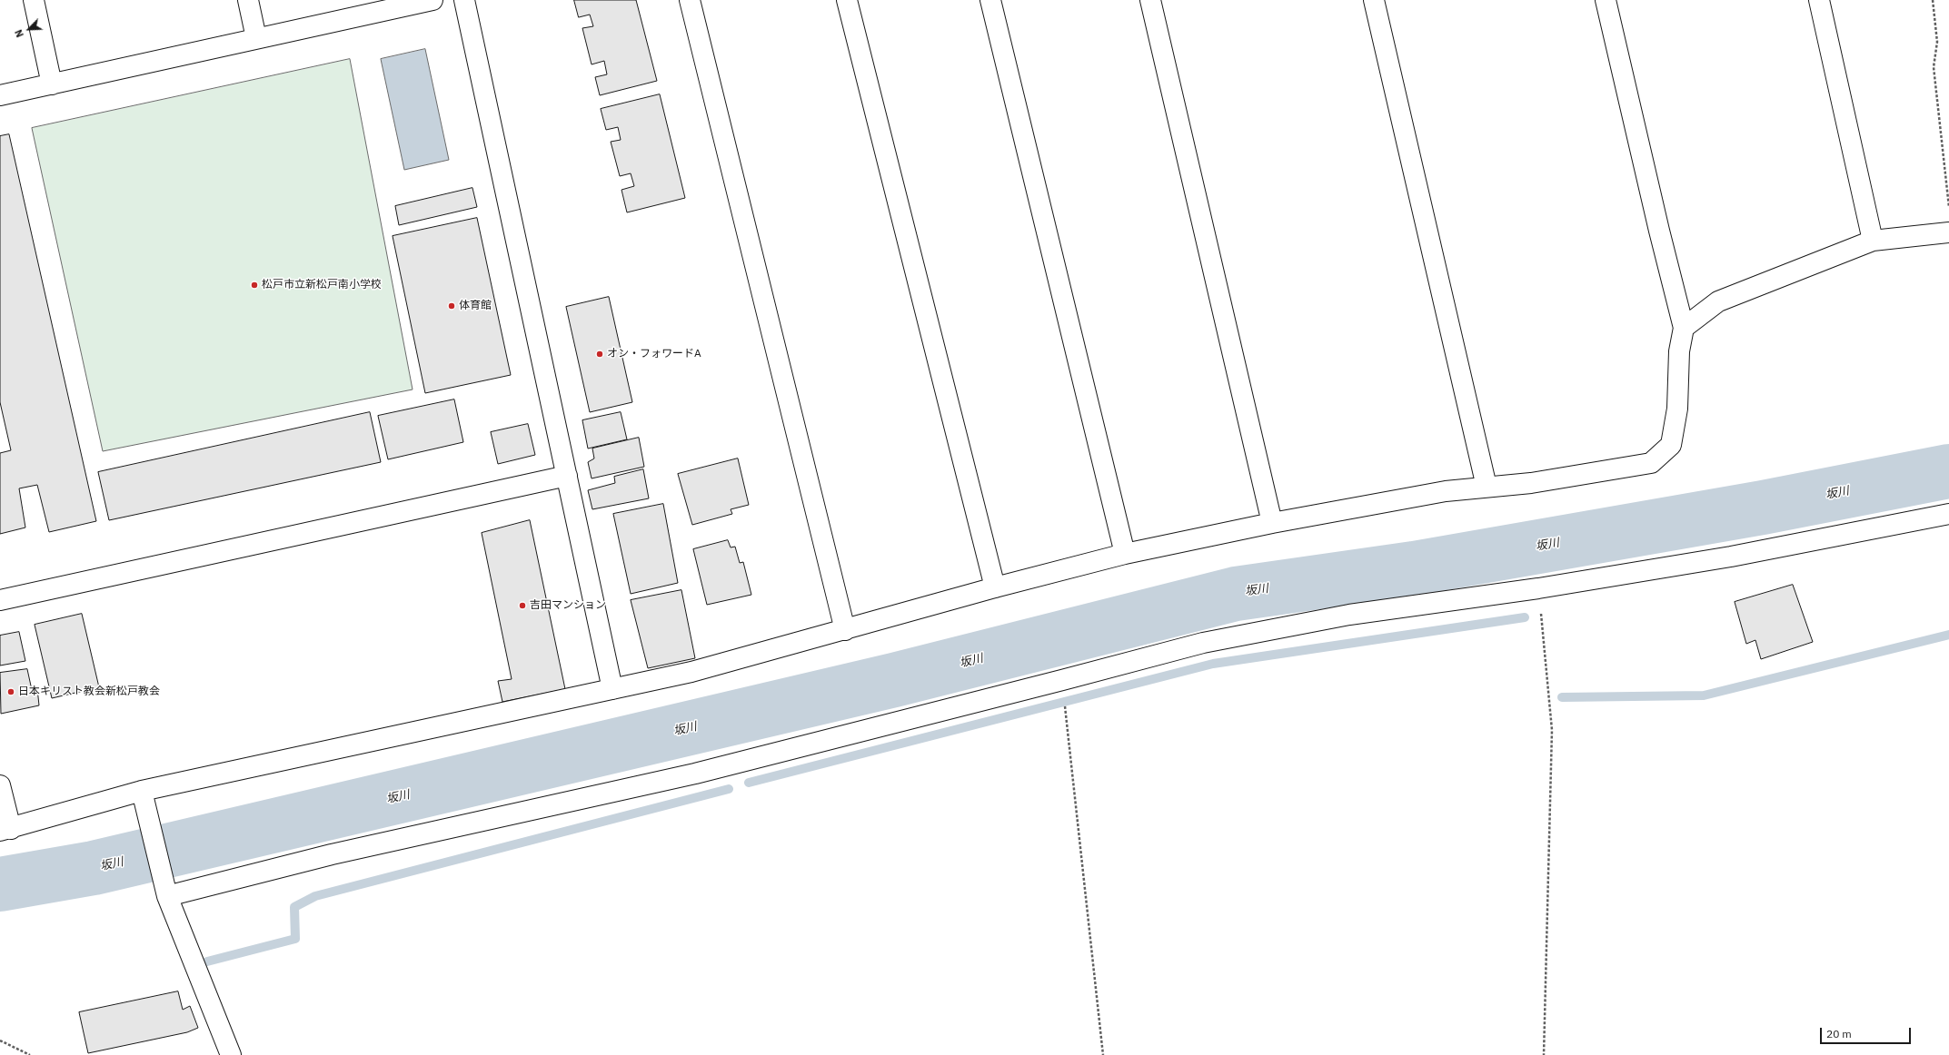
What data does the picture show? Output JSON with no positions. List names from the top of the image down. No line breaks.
{"water":["坂川"],"places":["松戸市立新松戸南小学校","体育館","オン・フォワードA","吉田マンション","日本キリスト教会新松戸教会"],"scale_bar":"20 m","north":"bottom left"}
